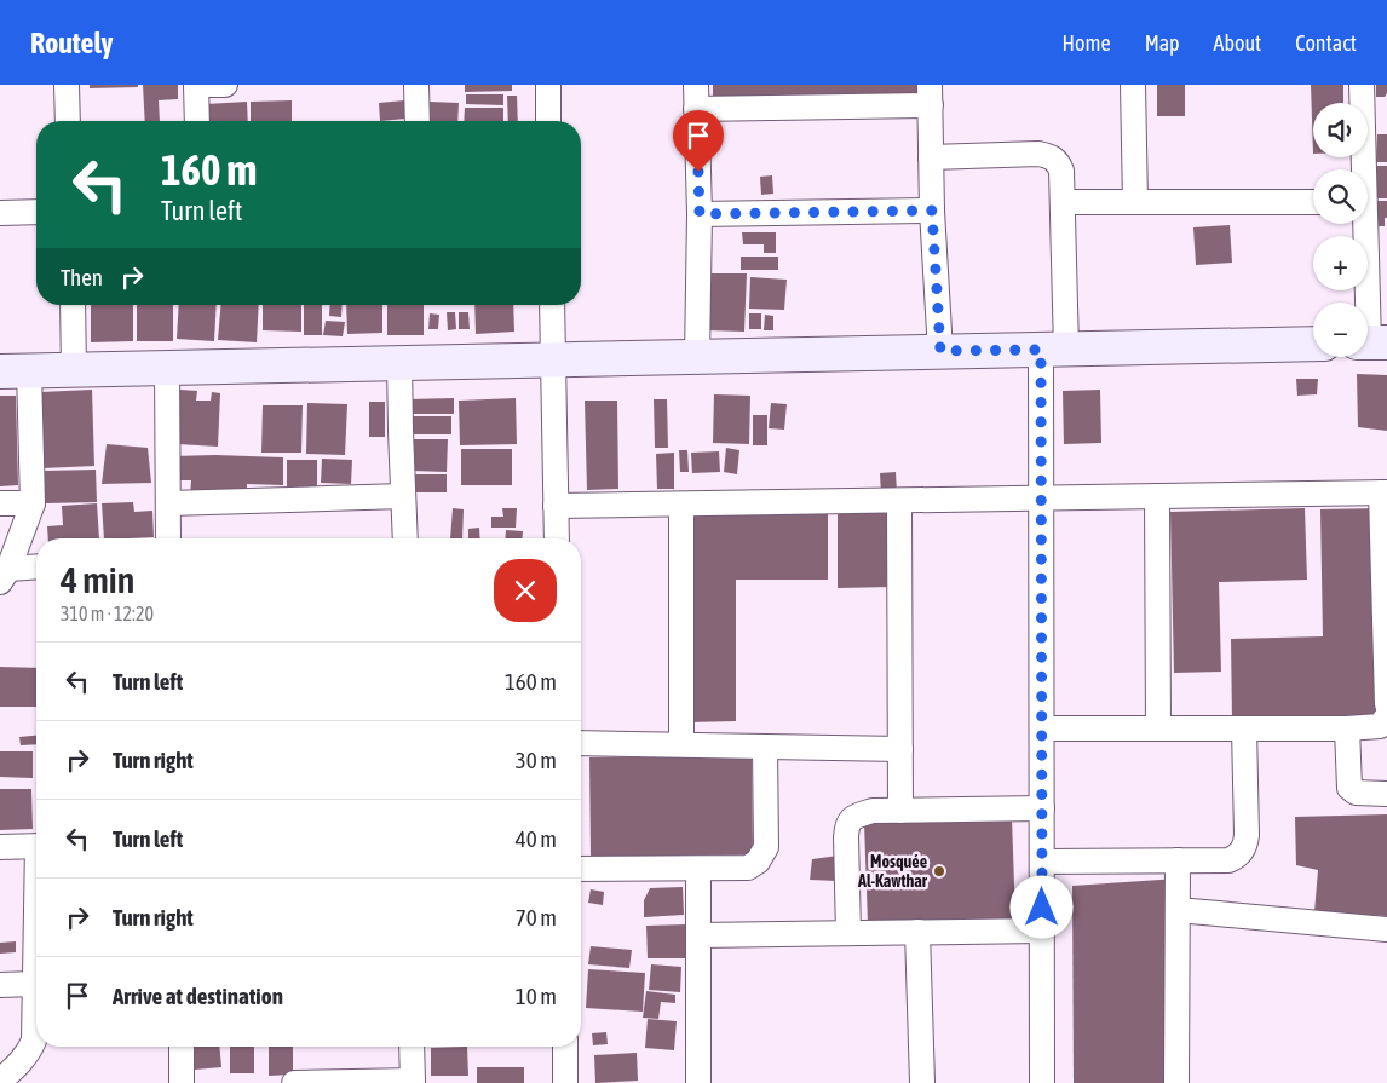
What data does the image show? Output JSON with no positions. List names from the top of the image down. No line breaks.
{"places":["Mosquée Al-Kawthar"],"page":{"header":"Routely","nav":["Home","Map","About","Contact"],"map_buttons":["+","−"],"turn":["160 m","Turn left"],"then":"Then","heading":["4 min","310 m · 12:20"],"list":[{"name":"Turn left","value":"160 m"},{"name":"Turn right","value":"30 m"},{"name":"Turn left","value":"40 m"},{"name":"Turn right","value":"70 m"},{"name":"Arrive at destination","value":"10 m"}]}}
